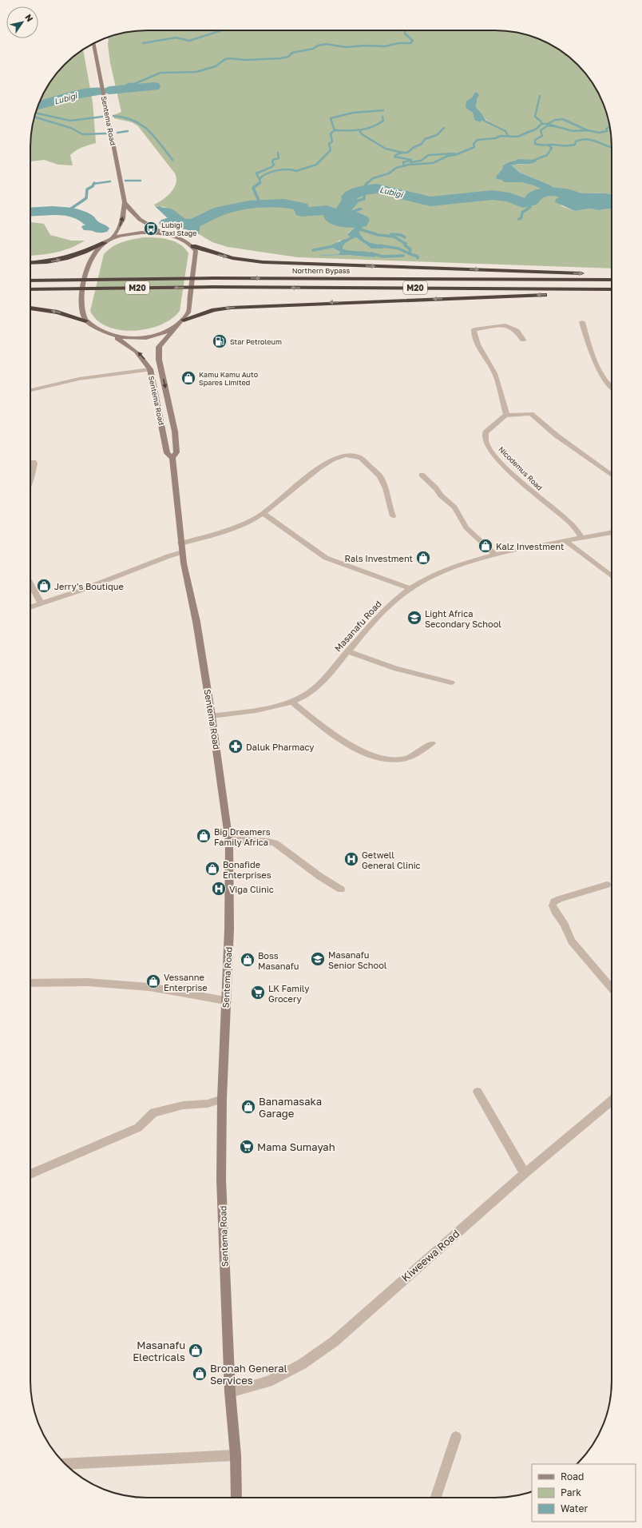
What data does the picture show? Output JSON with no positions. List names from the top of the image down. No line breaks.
{"streets":{"highway":["Northern Bypass","M20"],"main road":["Sentema Road"],"street":["Nicodemus Road","Masanafu Road","Kiweewa Road"]},"crossings":[["Sentema Road","Masanafu Road"],["Sentema Road","Kiweewa Road"],["Nicodemus Road","Masanafu Road"]],"water":["Lubigi"],"places":{"bus stop":["Lubigi Taxi Stage"],"fuel station":["Star Petroleum"],"shop":["Kamu Kamu Auto Spares Limited","Kalz Investment","Rals Investment","Jerry's Boutique","Big Dreamers Family Africa","Bonafide Enterprises","Boss Masanafu","Vessanne Enterprise","Banamasaka Garage","Masanafu Electricals","Bronah General Services"],"school or university":["Light Africa Secondary School","Masanafu Senior School"],"pharmacy":["Daluk Pharmacy"],"hospital":["Getwell General Clinic","Viga Clinic"],"supermarket":["LK Family Grocery","Mama Sumayah"]},"legend":["Road","Park","Water"],"north":"top right"}
